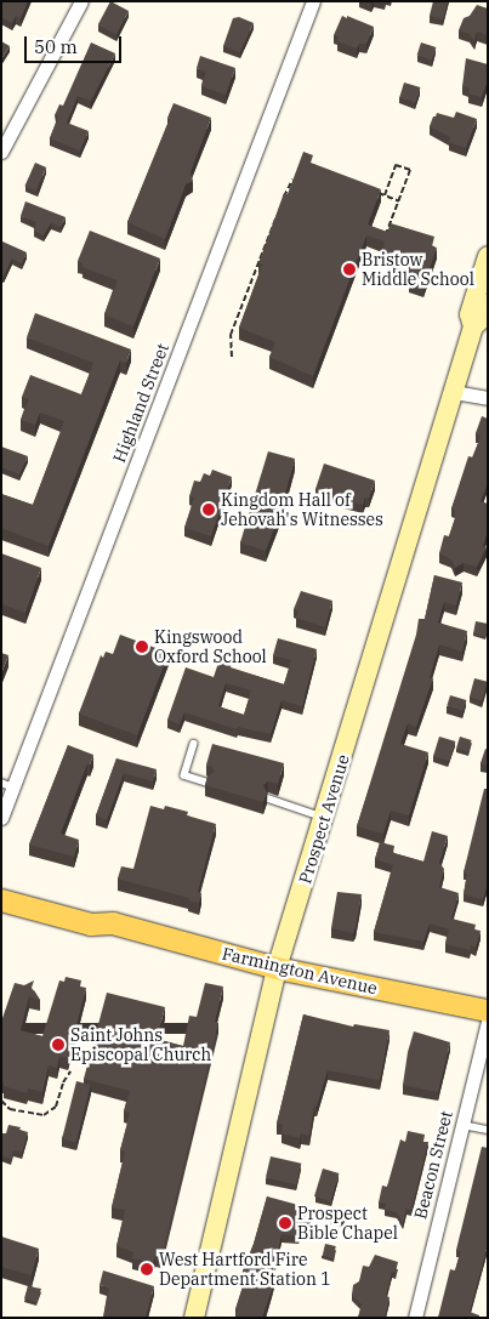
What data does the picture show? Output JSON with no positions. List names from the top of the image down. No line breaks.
{"streets":{"main road":["Prospect Avenue","Farmington Avenue"],"street":["Highland Street","Beacon Street"]},"crossings":[["Prospect Avenue","Farmington Avenue"]],"places":["Bristow Middle School","Kingdom Hall of Jehovah's Witnesses","Kingswood Oxford School","Saint Johns Episcopal Church","Prospect Bible Chapel","West Hartford Fire Department Station 1"],"scale_bar":"50 m"}
